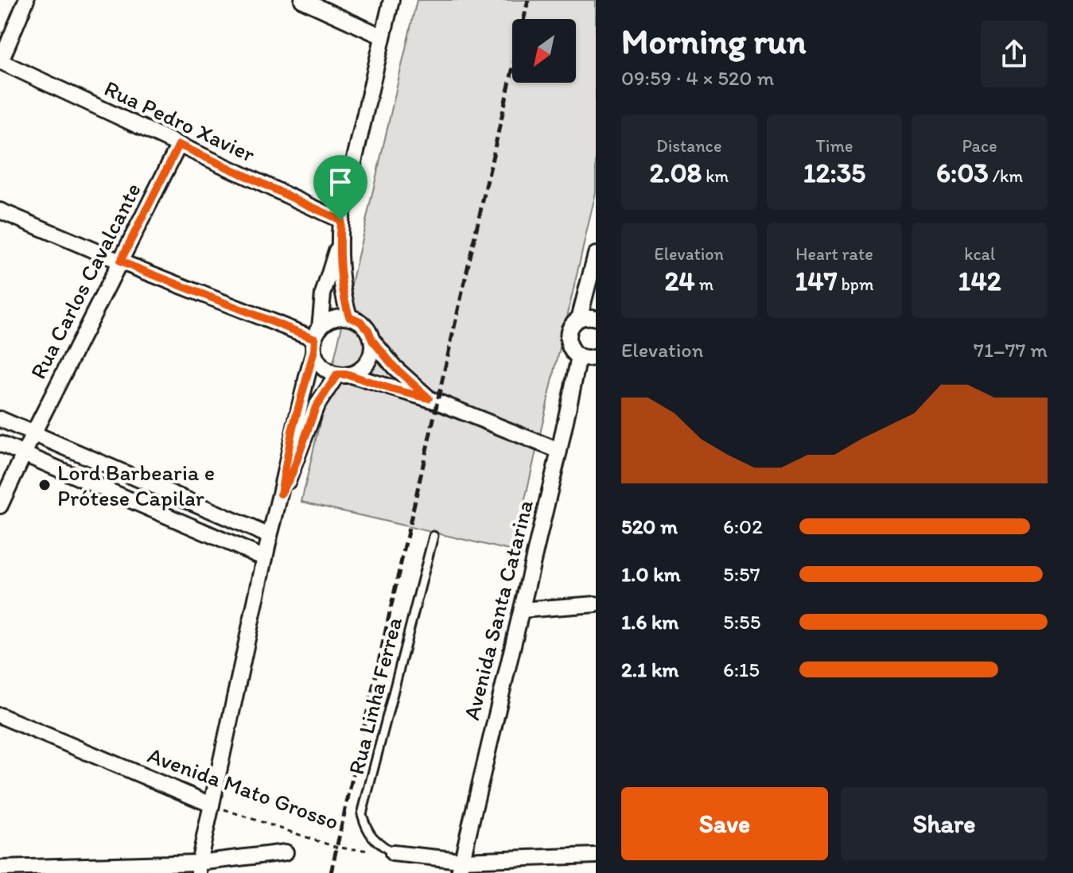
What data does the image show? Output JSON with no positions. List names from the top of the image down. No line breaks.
{"streets":{"street":["Rua Pedro Xavier","Rua Carlos Cavalcante","Avenida Santa Catarina","Avenida Mato Grosso"],"lane":["Rua Linha Ferrea"]},"crossings":[["Rua Pedro Xavier","Rua Carlos Cavalcante"],["Rua Linha Ferrea","Avenida Mato Grosso"]],"places":["Lord Barbearia e Prótese Capilar"],"north":"bottom left","page":{"heading":["Morning run","09:59 · 4 × 520 m"],"stats":[["Distance","2.08 km"],["Time","12:35"],["Pace","6:03 /km"],["Elevation","24 m"],["Heart rate","147 bpm"],["kcal","142"]],"chart":["Elevation","71–77 m"],"list":[{"name":"520 m","note":"6:02"},{"name":"1.0 km","note":"5:57"},{"name":"1.6 km","note":"5:55"},{"name":"2.1 km","note":"6:15"}],"buttons":["Save","Share"]}}
